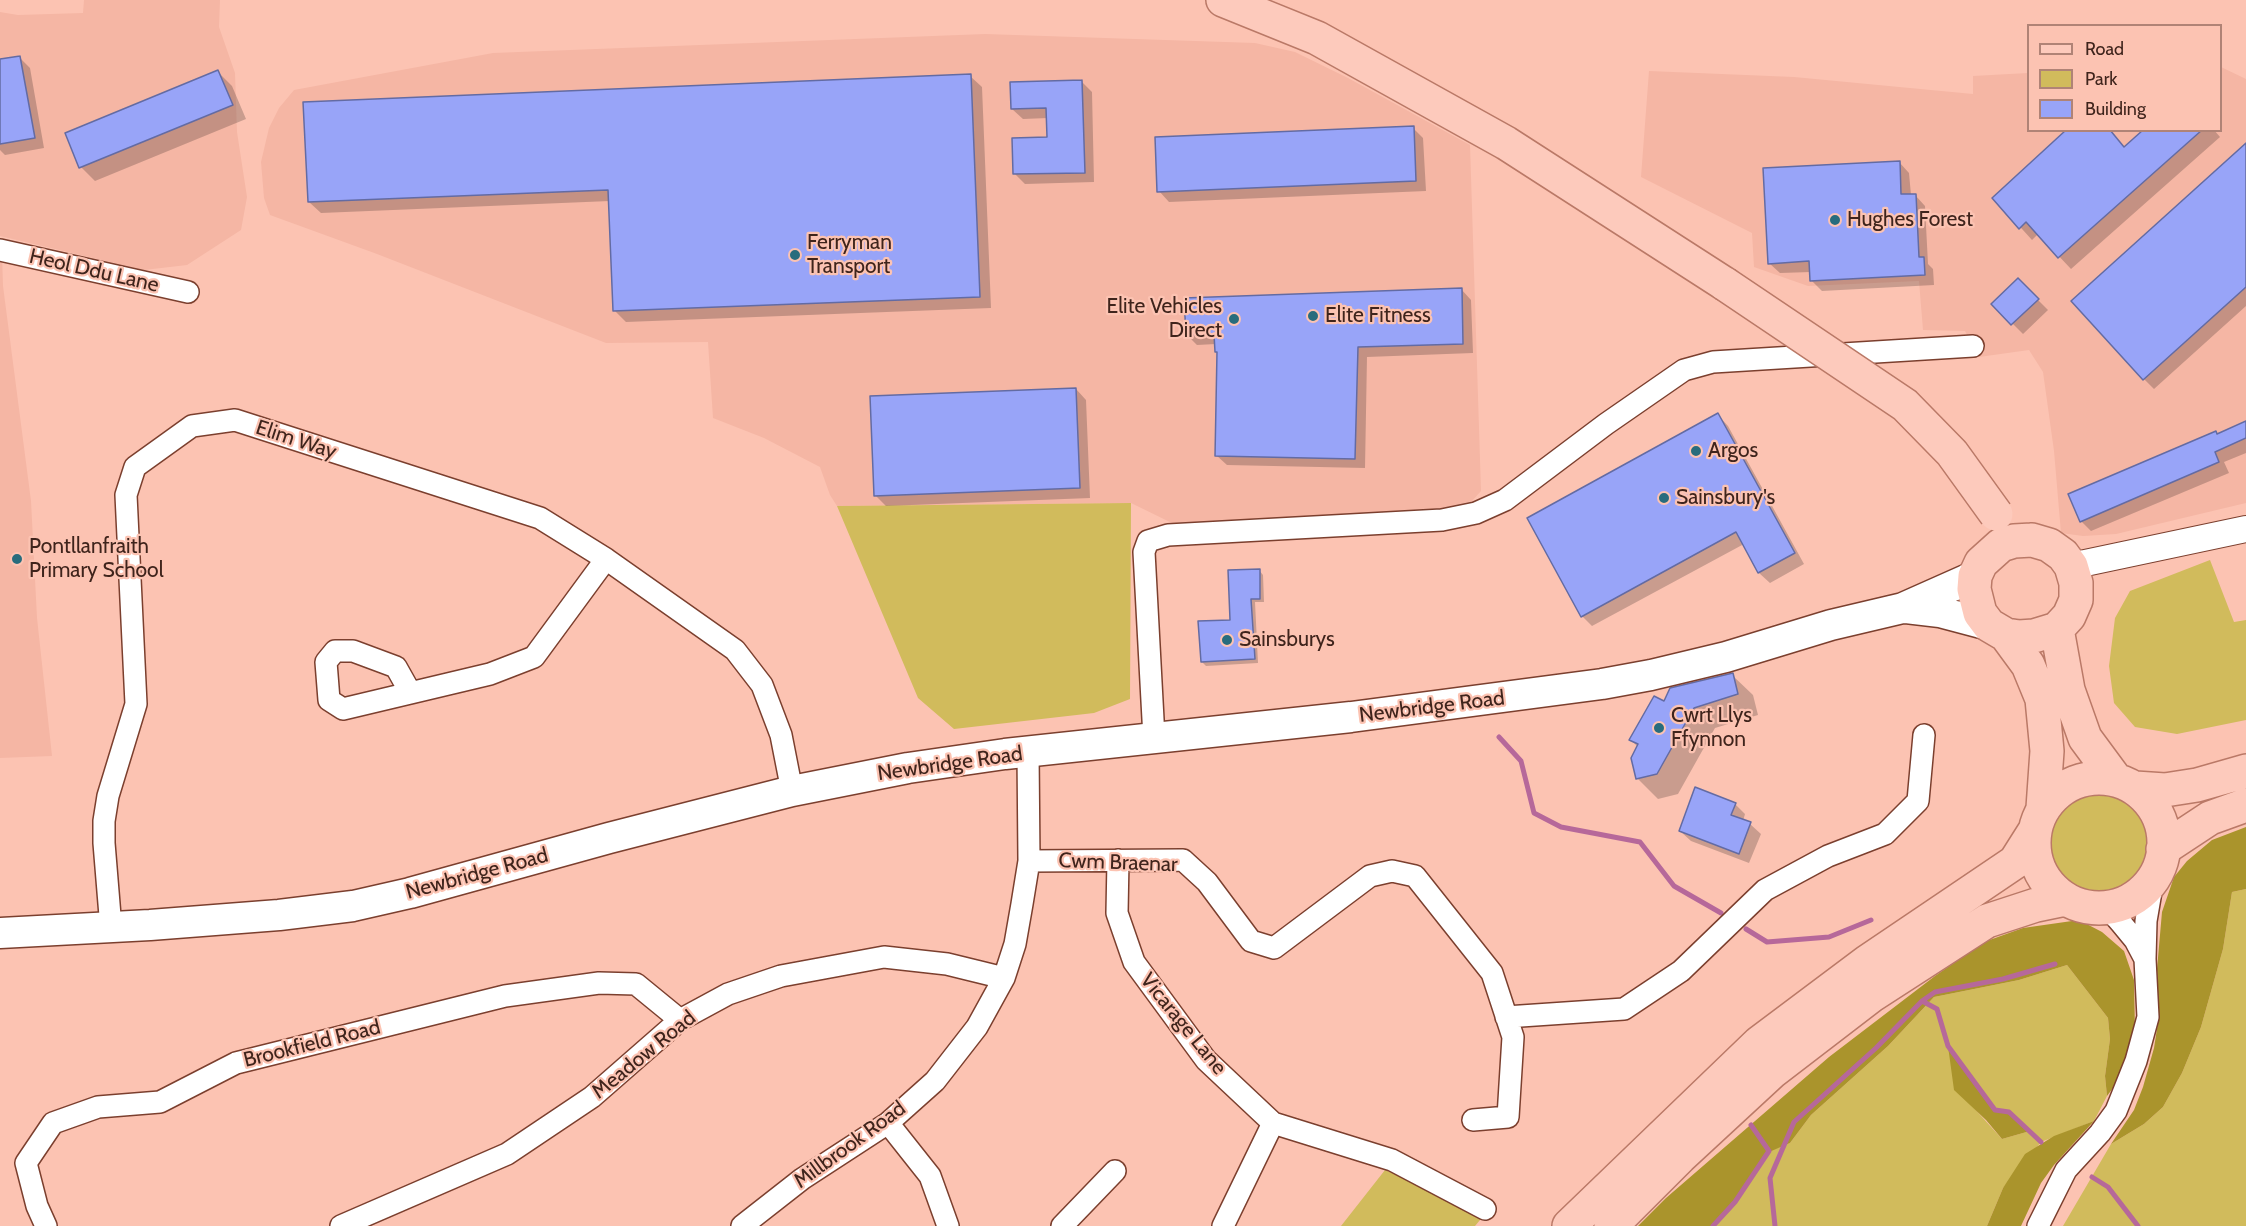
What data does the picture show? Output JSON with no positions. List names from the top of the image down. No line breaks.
{"streets":{"main road":["Newbridge Road"],"street":["Heol Ddu Lane","Elim Way","Cwm Braenar","Vicarage Lane","Brookfield Road","Meadow Road","Millbrook Road"]},"crossings":[["Elim Way","Newbridge Road"],["Newbridge Road","Millbrook Road"],["Cwm Braenar","Vicarage Lane"],["Cwm Braenar","Millbrook Road"],["Brookfield Road","Meadow Road"],["Meadow Road","Millbrook Road"]],"places":["Hughes Forest","Ferryman Transport","Elite Fitness","Elite Vehicles Direct","Argos","Sainsbury's","Pontllanfraith Primary School","Sainsburys","Cwrt Llys Ffynnon"],"legend":["Road","Park","Building"]}
